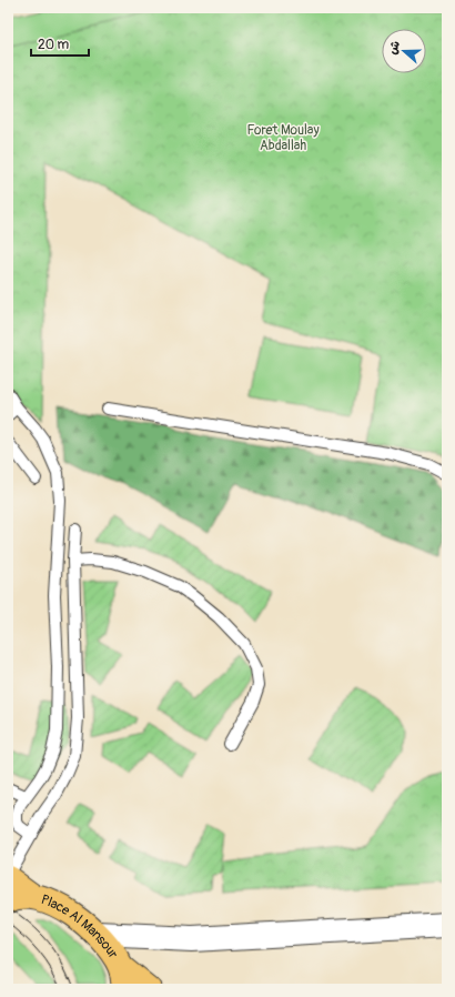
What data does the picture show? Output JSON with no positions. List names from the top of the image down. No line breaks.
{"streets":{"main road":["Place Al Mansour"]},"parks":["Foret Moulay Abdallah"],"scale_bar":"20 m","north":"left"}
